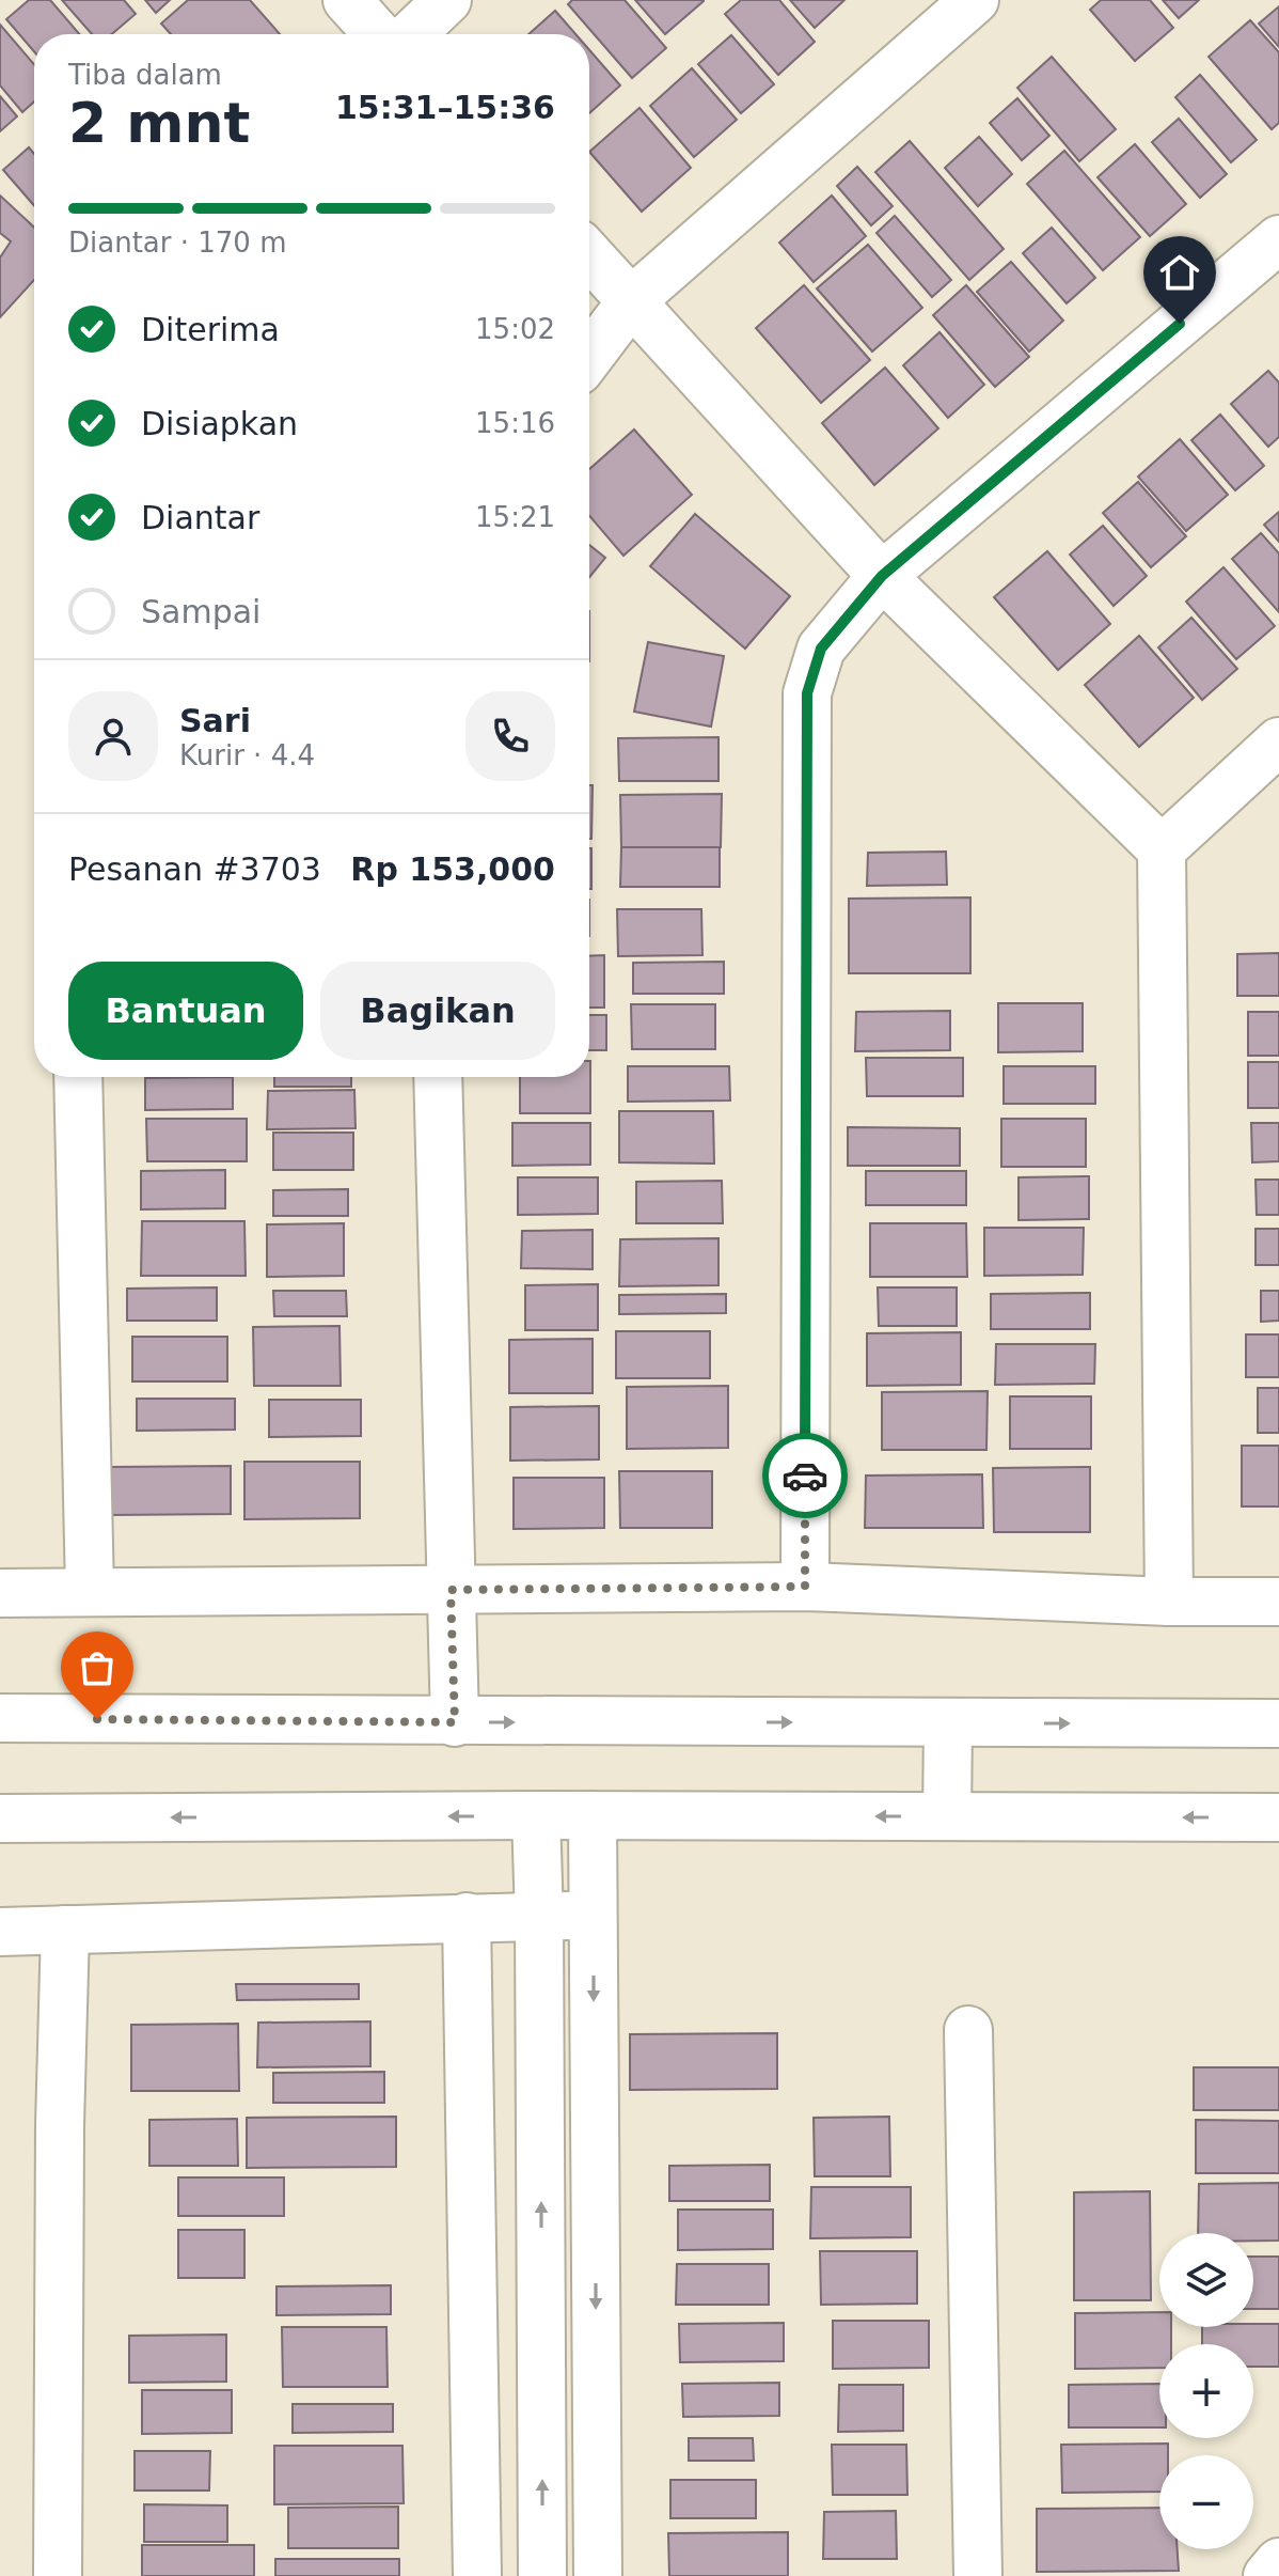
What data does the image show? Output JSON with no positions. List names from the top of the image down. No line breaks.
{"page":{"heading":["2 mnt","Tiba dalam","15:31–15:36"],"panel":["Sari","Kurir · 4.4","Pesanan #3703","Rp 153,000"],"bar":"Diantar · 170 m","list":[["Diterima","15:02"],["Disiapkan","15:16"],["Diantar","15:21"],"Sampai"],"buttons":["Bantuan","Bagikan"],"map_buttons":["+","−"]}}
